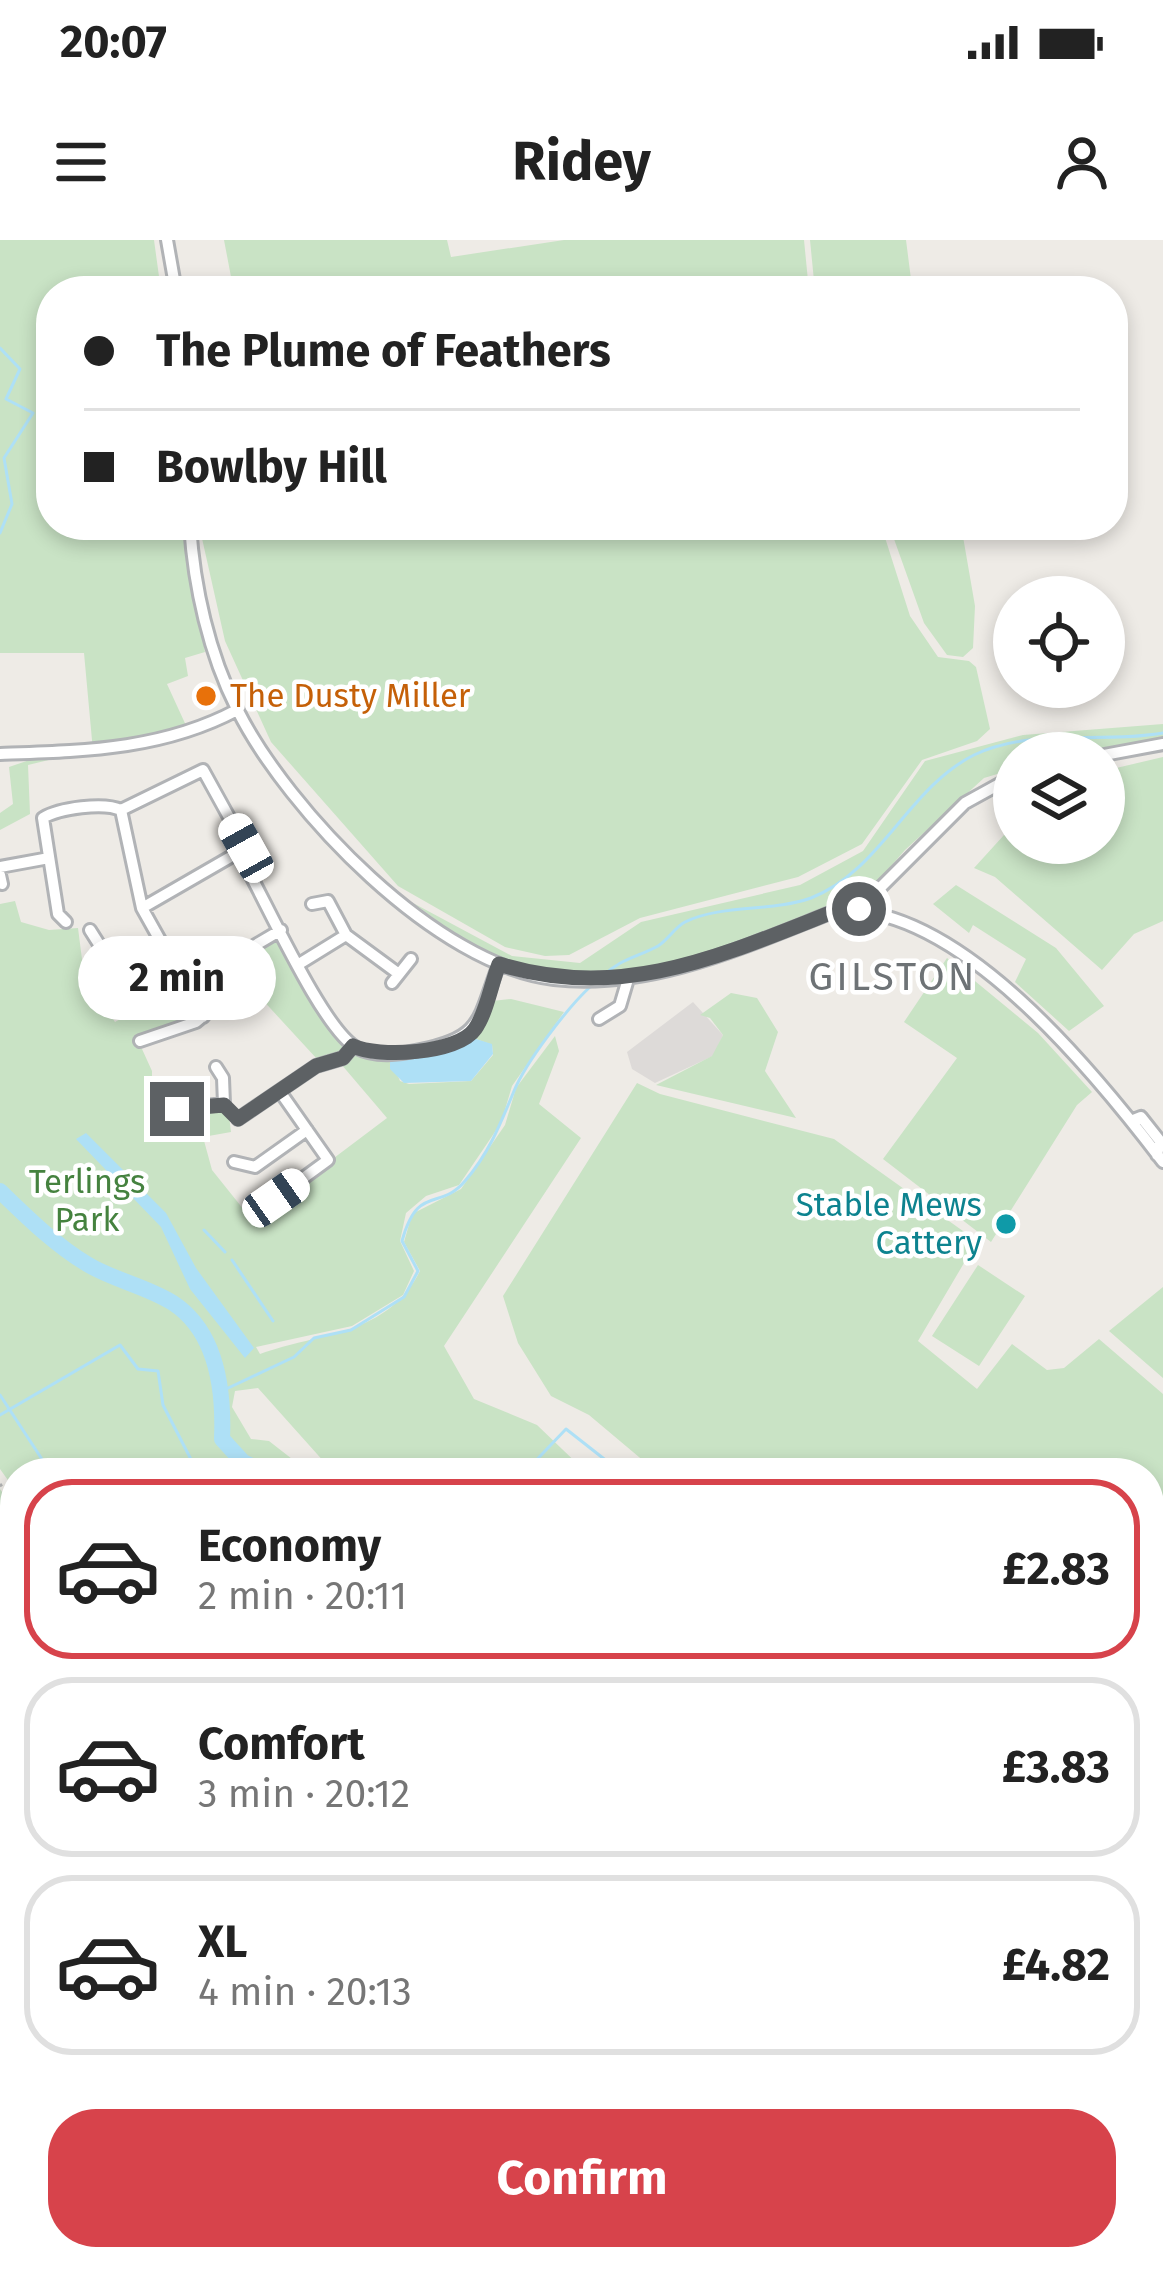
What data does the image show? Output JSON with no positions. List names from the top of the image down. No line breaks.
{"districts":["GILSTON"],"parks":["Terlings Park"],"places":["The Dusty Miller","Stable Mews Cattery"],"page":{"status":"20:07","header":"Ridey","banner":["The Plume of Feathers","Bowlby Hill"],"bubble":"2 min","list":[{"name":"Economy","note":"2 min · 20:11","value":"£2.83"},{"name":"Comfort","note":"3 min · 20:12","value":"£3.83"},{"name":"XL","note":"4 min · 20:13","value":"£4.82"}],"buttons":"Confirm"}}
